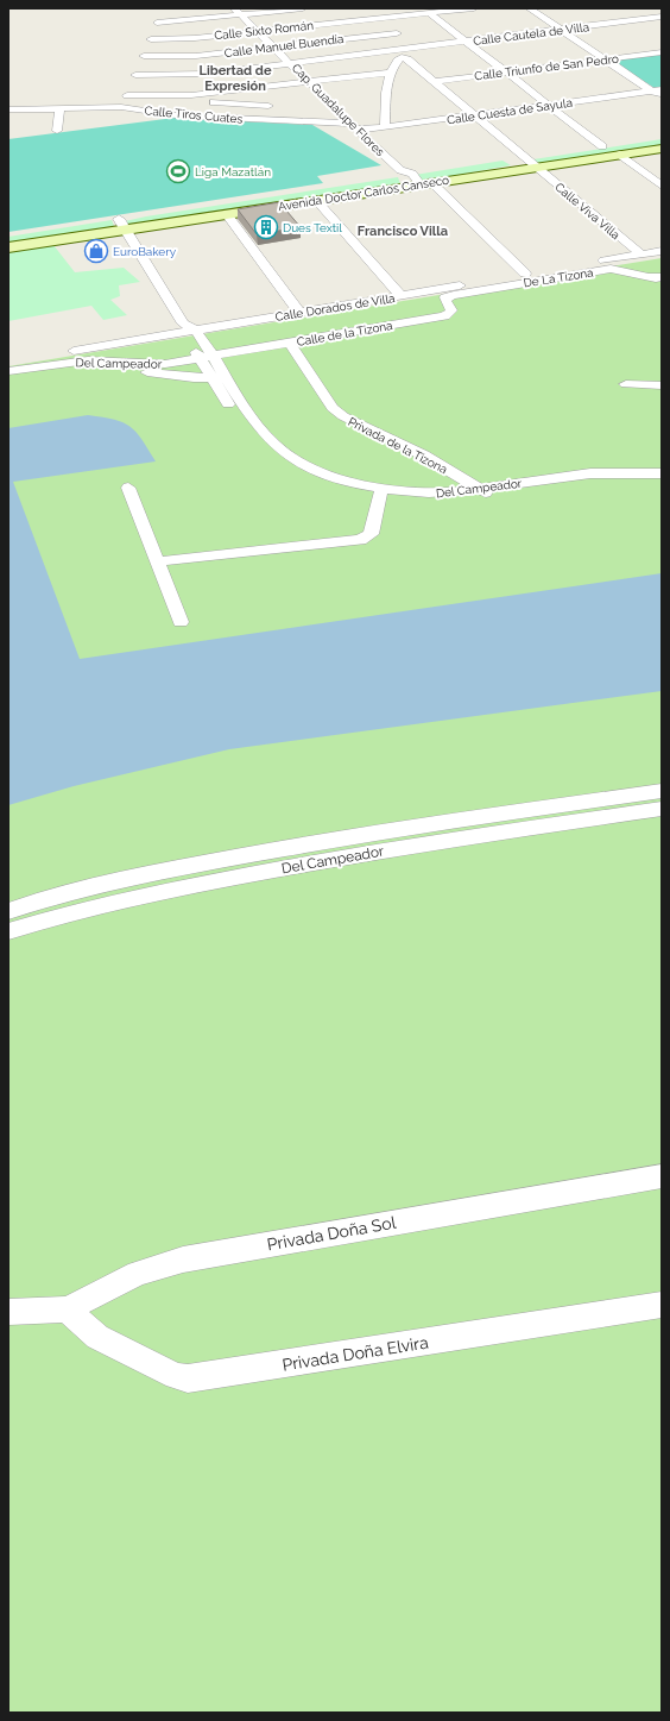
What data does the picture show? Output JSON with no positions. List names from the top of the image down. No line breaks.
{"streets":{"main road":["Avenida Doctor Carlos Canseco"],"street":["Calle Sixto Román","Calle Cautela de Villa","Calle Manuel Buendía","Calle Triunfo de San Pedro","Cap. Guadalupe Flores","Calle Cuesta de Sayula","Calle Tiros Cuates","Calle Viva Villa","De La Tizona","Calle Dorados de Villa","Calle de la Tizona","Del Campeador","Privada de la Tizona","Privada Doña Sol","Privada Doña Elvira"]},"crossings":[["Calle Sixto Román","Cap. Guadalupe Flores"],["Calle Cautela de Villa","Cap. Guadalupe Flores"],["Calle Manuel Buendía","Cap. Guadalupe Flores"],["Cap. Guadalupe Flores","Calle Cuesta de Sayula"],["Cap. Guadalupe Flores","Calle Tiros Cuates"],["Cap. Guadalupe Flores","Avenida Doctor Carlos Canseco"],["Cap. Guadalupe Flores","Calle Dorados de Villa"],["Calle Cuesta de Sayula","Calle Tiros Cuates"],["Avenida Doctor Carlos Canseco","Calle Viva Villa"],["Calle Viva Villa","Calle Dorados de Villa"],["De La Tizona","Calle de la Tizona"],["Calle de la Tizona","Del Campeador"],["Calle de la Tizona","Privada de la Tizona"],["Del Campeador","Privada de la Tizona"],["Privada Doña Sol","Privada Doña Elvira"]],"districts":["Libertad de Expresión","Francisco Villa"],"places":{"sports":["Liga Mazatlán"],"building":["Dues Textil"],"shop":["EuroBakery"]}}
